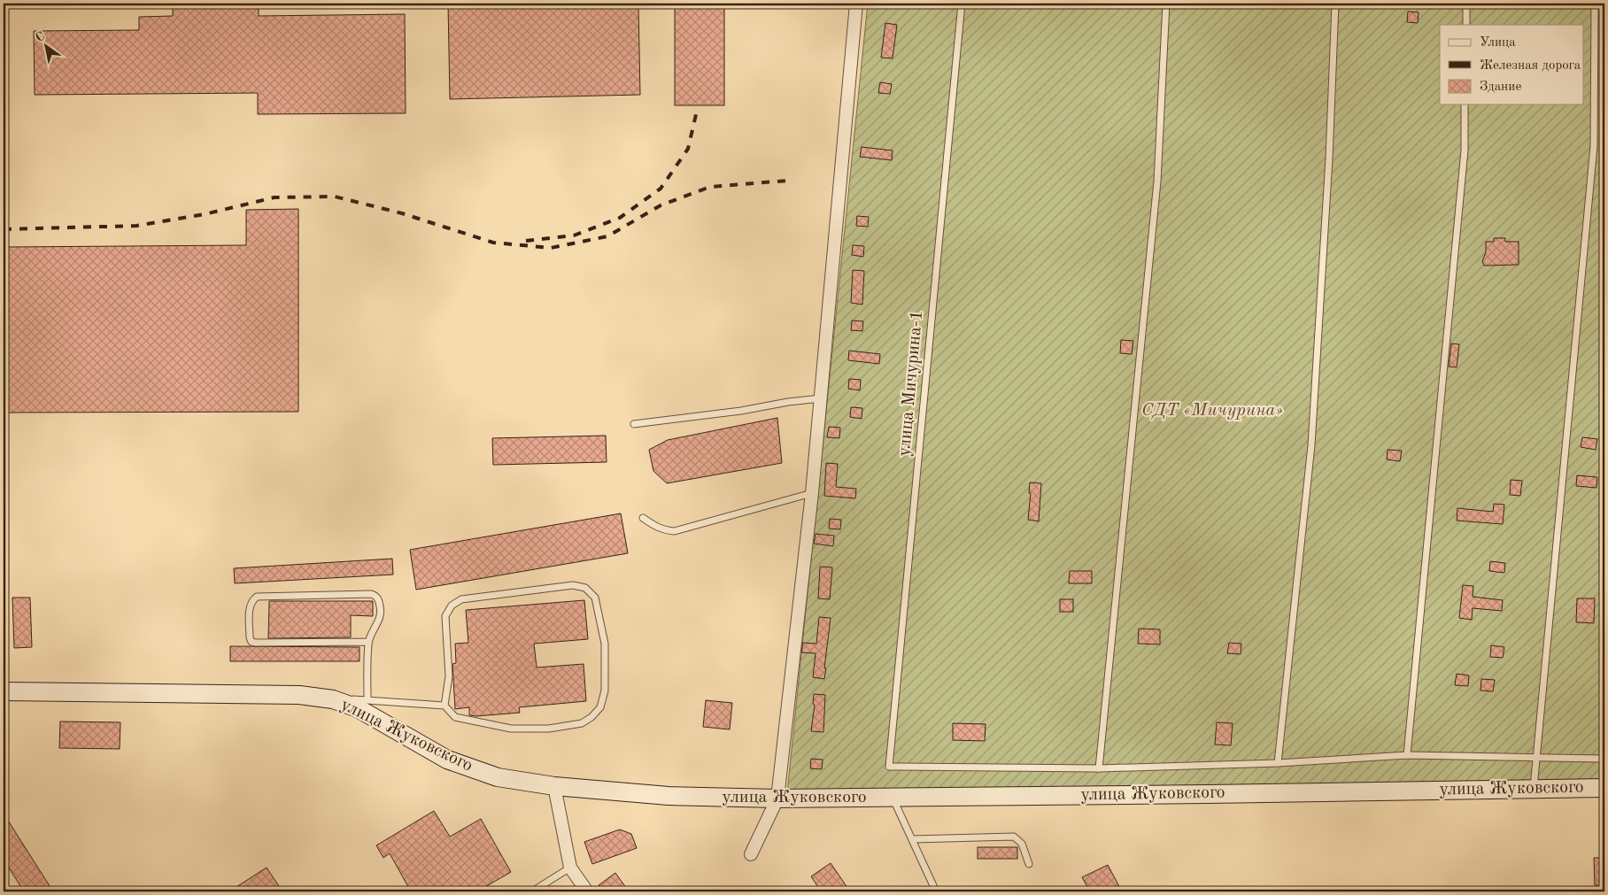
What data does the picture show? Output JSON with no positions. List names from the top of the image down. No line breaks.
{"streets":{"main road":["улица Жуковского"],"lane":["улица Мичурина-1"]},"parks":["СДТ «Мичурина»"],"legend":["Улица","Железная дорога","Здание"],"north":"top left"}
